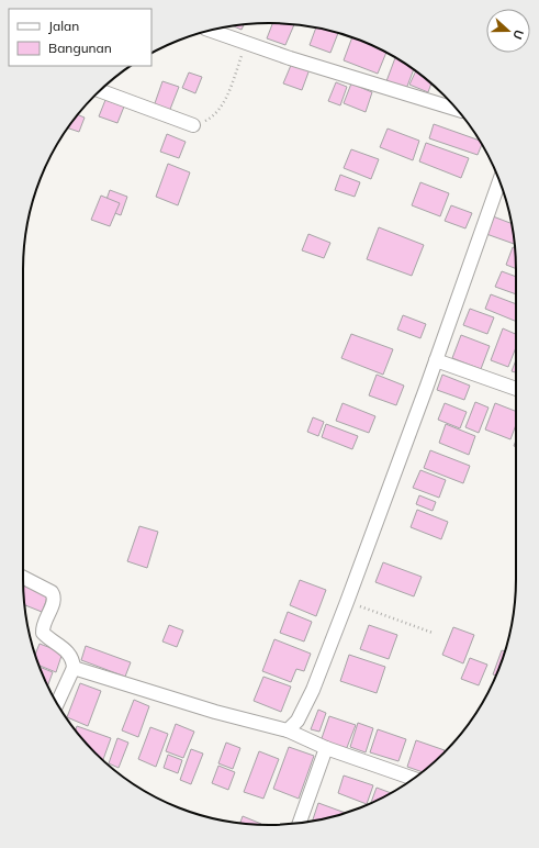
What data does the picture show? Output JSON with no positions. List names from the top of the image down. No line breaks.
{"legend":["Jalan","Bangunan"],"north":"right"}
